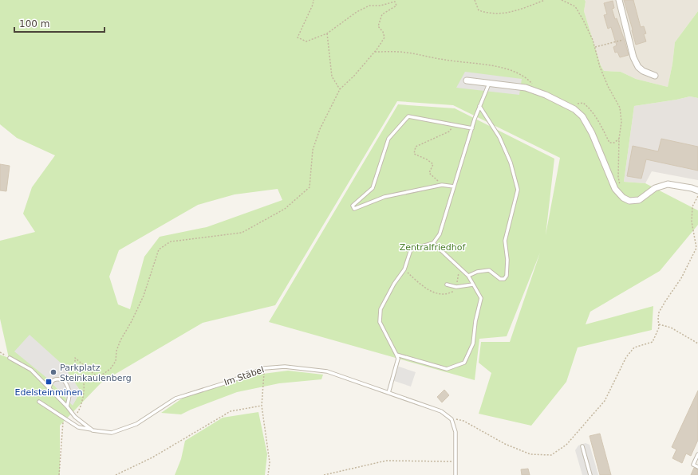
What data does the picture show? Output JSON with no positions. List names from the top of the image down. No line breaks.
{"streets":{"lane":["Im Stäbel"]},"parks":["Zentralfriedhof"],"places":{"other":["Parkplatz Steinkaulenberg"],"transit":["Edelsteinminen"]},"scale_bar":"100 m"}
